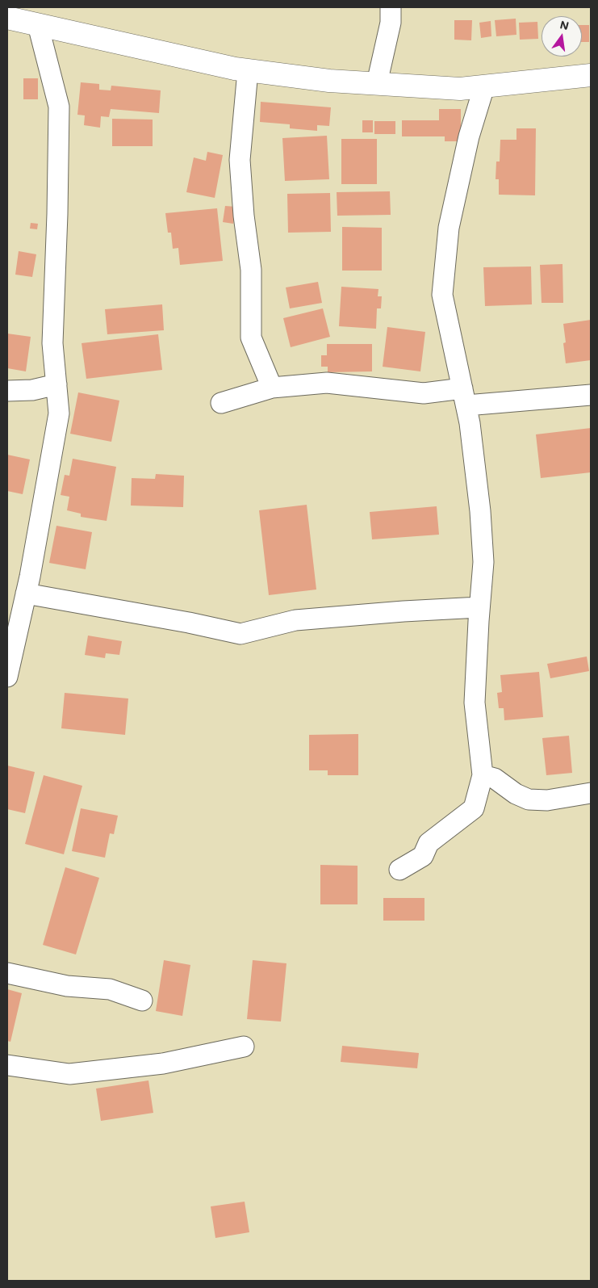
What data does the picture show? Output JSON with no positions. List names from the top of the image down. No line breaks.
{"north":"top"}
